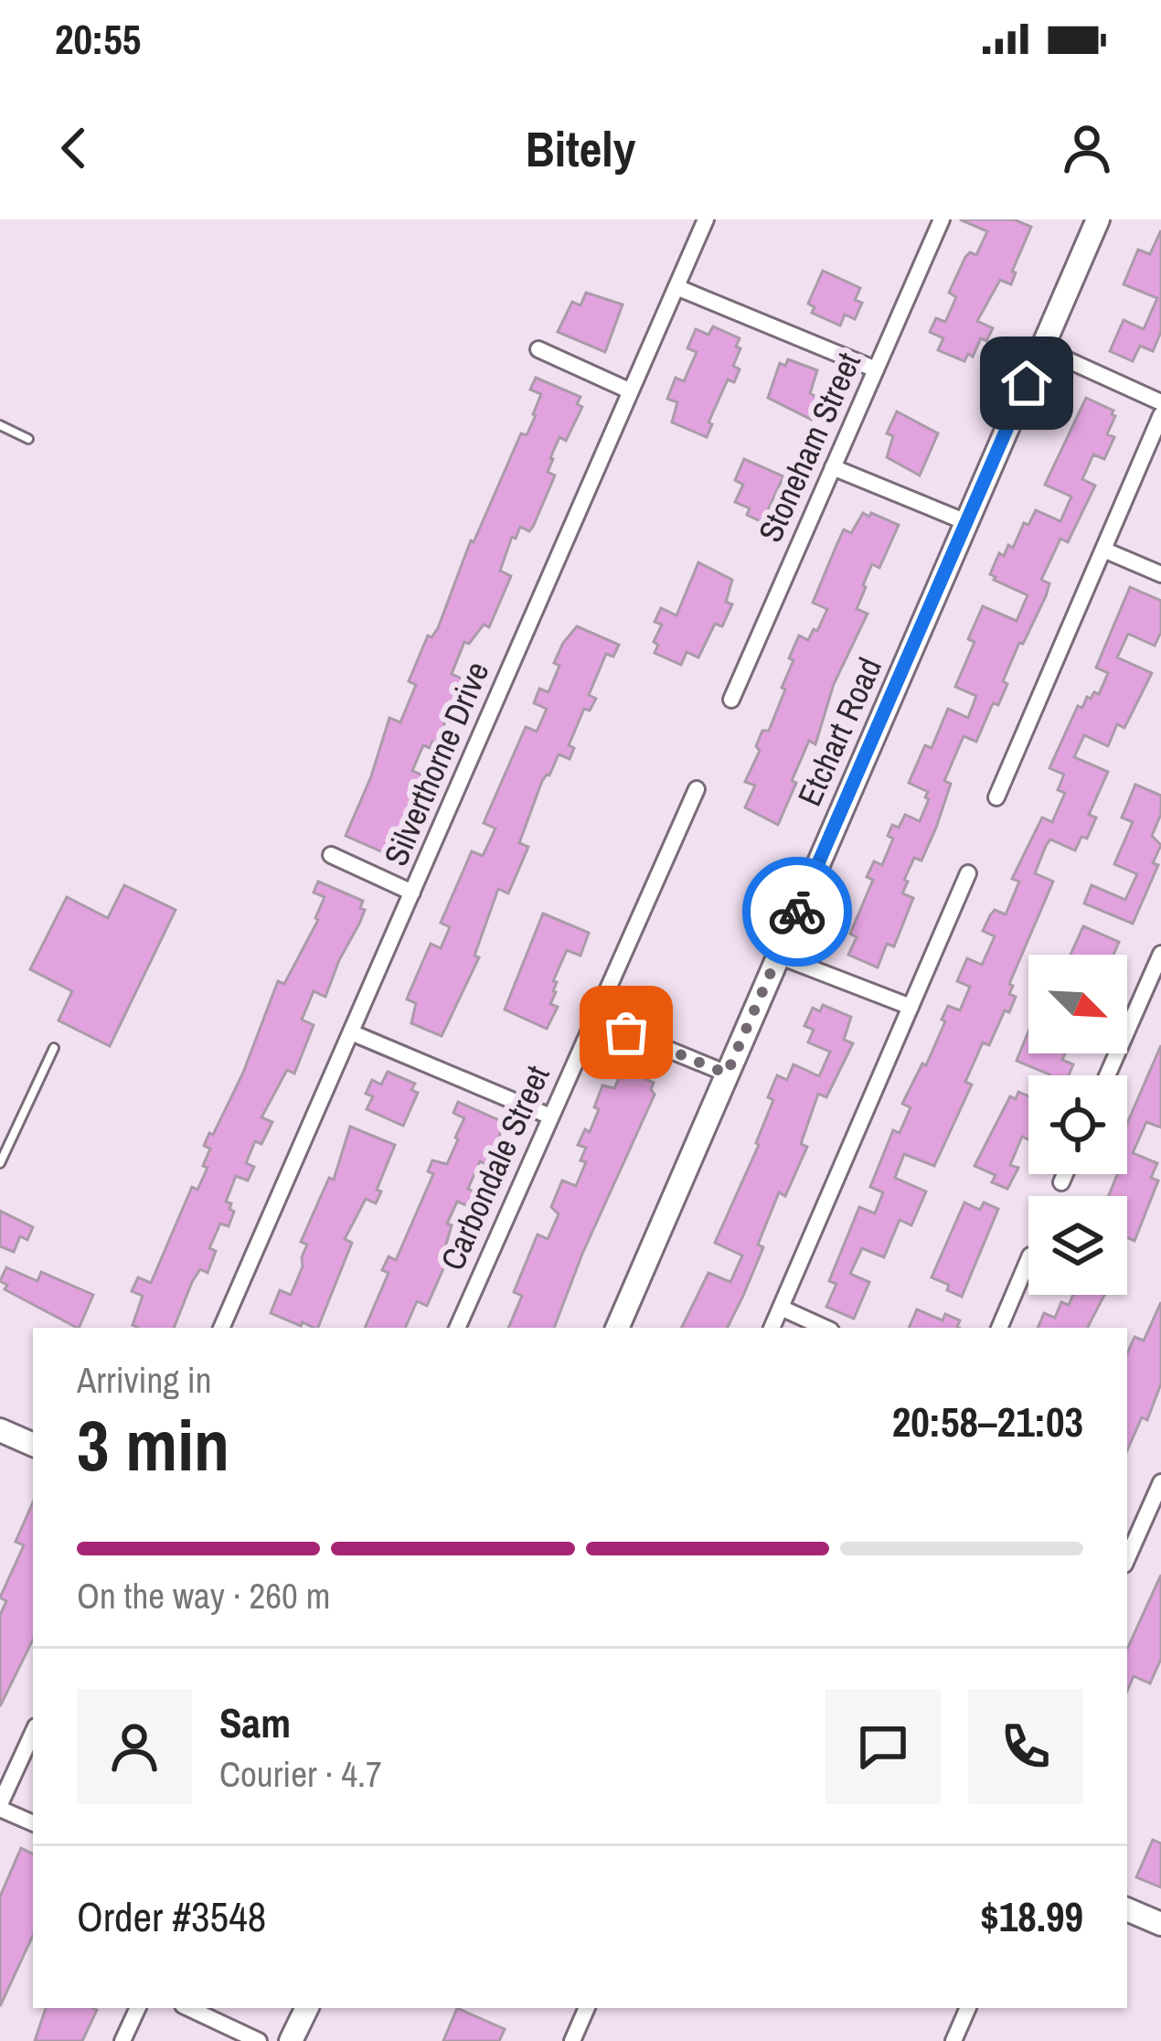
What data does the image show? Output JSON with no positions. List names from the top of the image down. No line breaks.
{"streets":{"street":["Stoneham Street","Etchart Road","Silverthorne Drive","Carbondale Street"]},"north":"bottom right","page":{"status":"20:55","header":"Bitely","heading":["3 min","Arriving in","20:58–21:03"],"panel":["Sam","Courier · 4.7","Order #3548","$18.99"],"bar":"On the way · 260 m"}}
